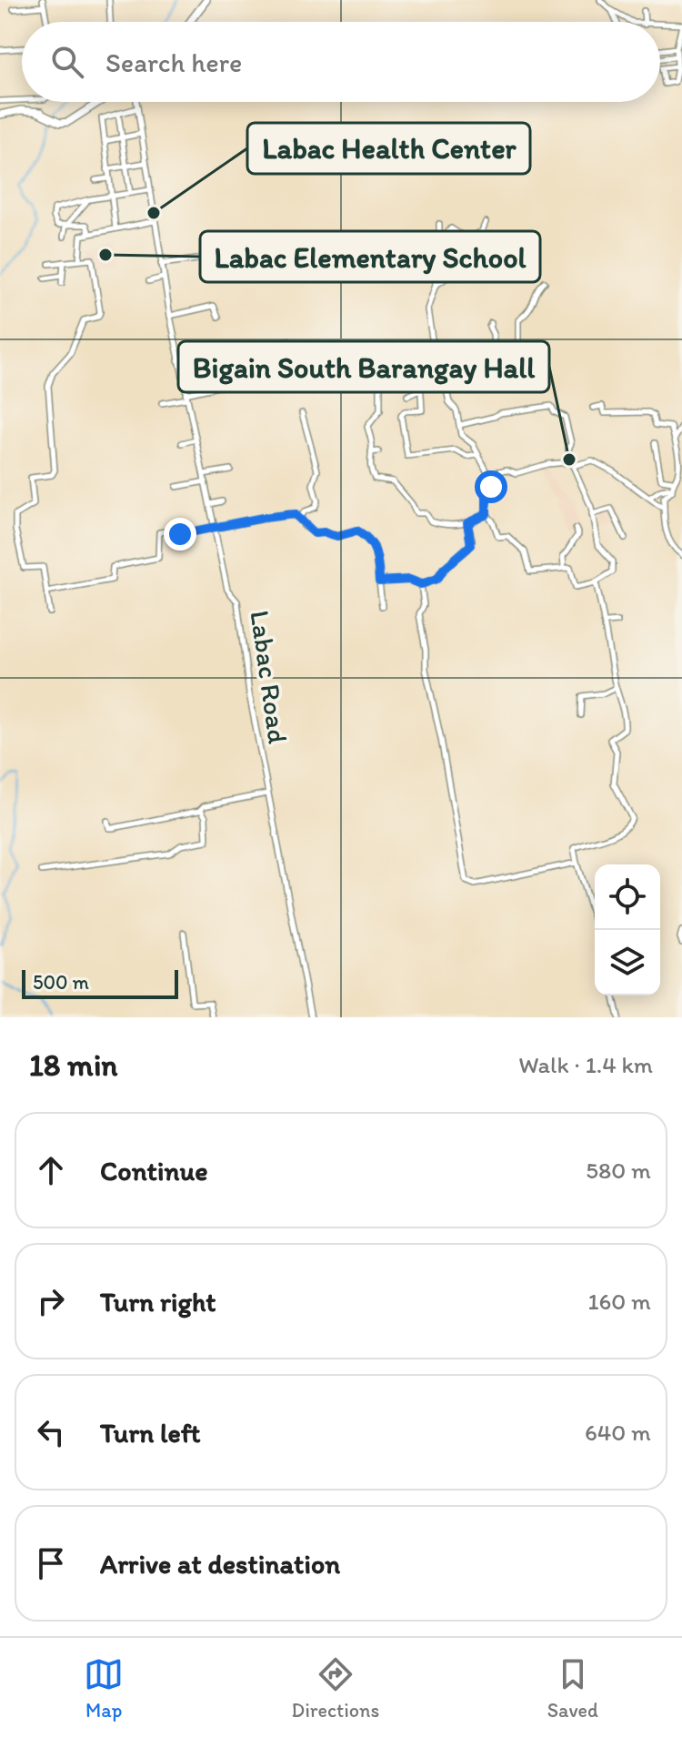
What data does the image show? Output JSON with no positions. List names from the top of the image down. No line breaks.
{"streets":{"street":["Labac Road"]},"places":["Labac Health Center","Labac Elementary School","Bigain South Barangay Hall"],"scale_bar":"500 m","page":{"search":"Search here","scale":"500 m","heading":["18 min","Walk · 1.4 km"],"list":[["Continue","580 m"],["Turn right","160 m"],["Turn left","640 m"],"Arrive at destination"],"nav":["Map","Directions","Saved"]}}
